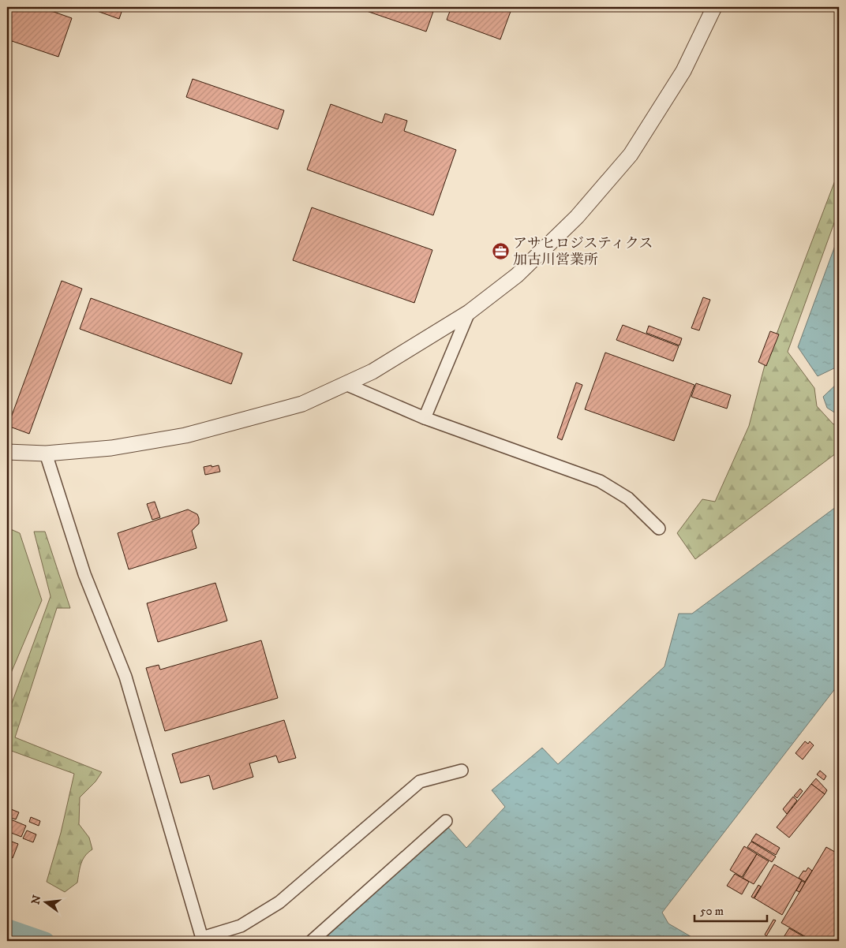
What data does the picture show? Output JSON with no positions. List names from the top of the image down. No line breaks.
{"places":{"office":["アサヒロジスティクス 加古川営業所"]},"scale_bar":"50 m","north":"left"}
